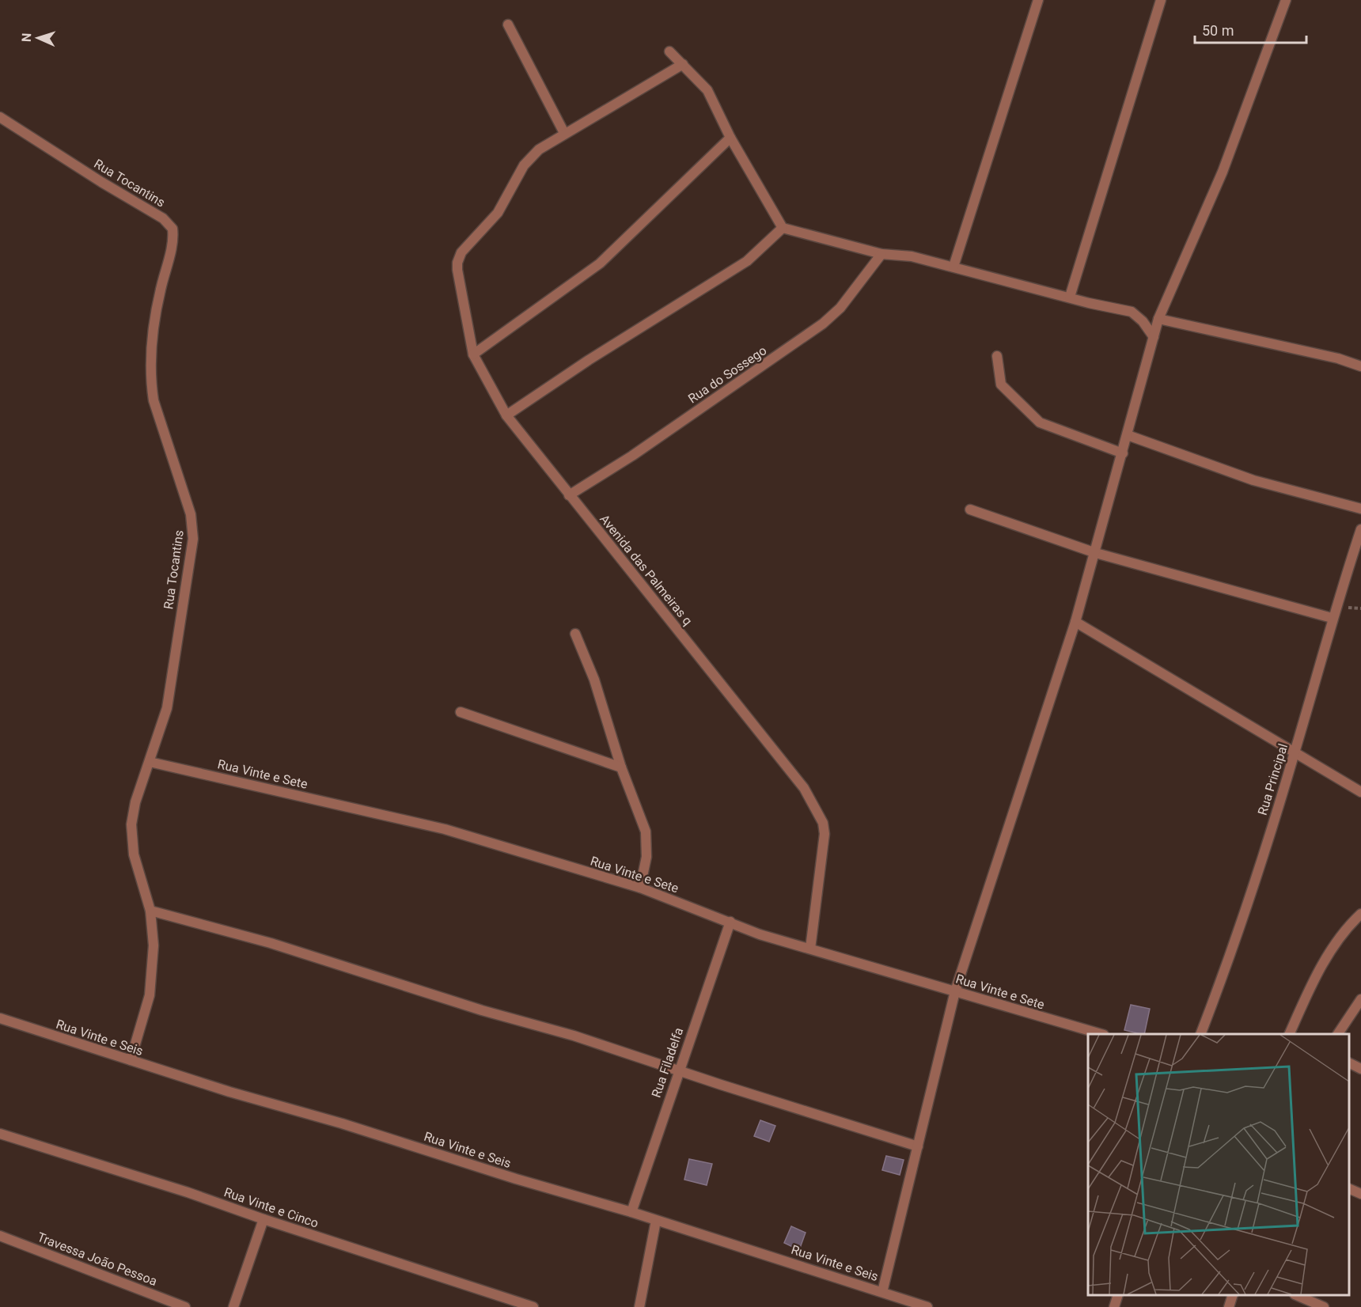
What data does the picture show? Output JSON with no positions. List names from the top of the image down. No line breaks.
{"streets":{"street":["Rua Tocantins","Rua do Sossego","Avenida das Palmeiras q","Rua Vinte e Sete","Rua Principal","Rua Vinte e Seis","Rua Filadelfa","Rua Vinte e Cinco","Travessa João Pessoa"]},"crossings":[["Rua Tocantins","Rua Vinte e Sete"],["Rua Tocantins","Rua Vinte e Seis"],["Rua do Sossego","Avenida das Palmeiras q"],["Avenida das Palmeiras q","Rua Vinte e Sete"],["Rua Vinte e Sete","Rua Filadelfa"],["Rua Vinte e Seis","Rua Filadelfa"]],"scale_bar":"50 m","north":"left"}
